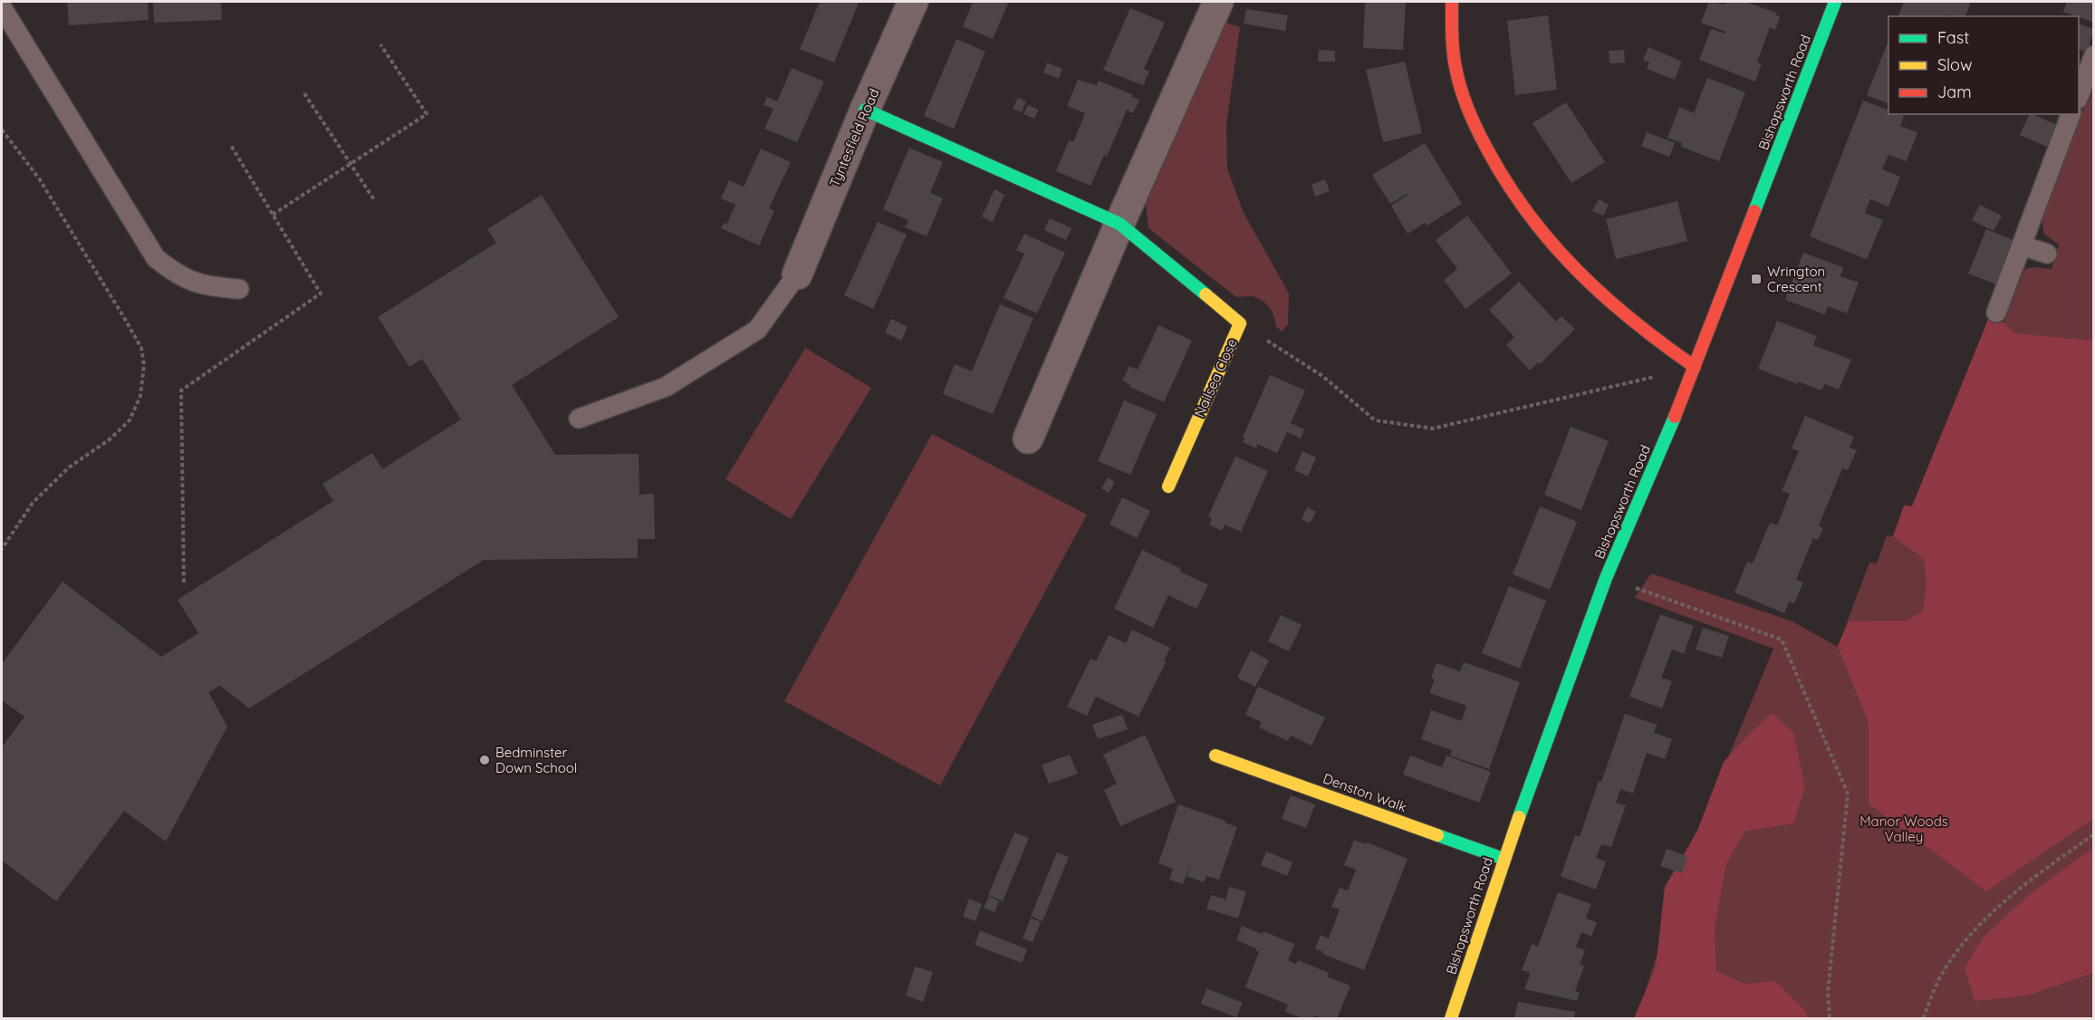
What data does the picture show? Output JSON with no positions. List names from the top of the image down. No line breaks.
{"streets":{"street":["Bishopsworth Road","Tyntesfield Road","Nailsea Close","Denston Walk"]},"crossings":[["Bishopsworth Road","Denston Walk"],["Tyntesfield Road","Nailsea Close"]],"parks":["Manor Woods Valley"],"places":{"transit":["Wrington Crescent"],"other":["Bedminster Down School"]},"legend":["Fast","Slow","Jam"]}
